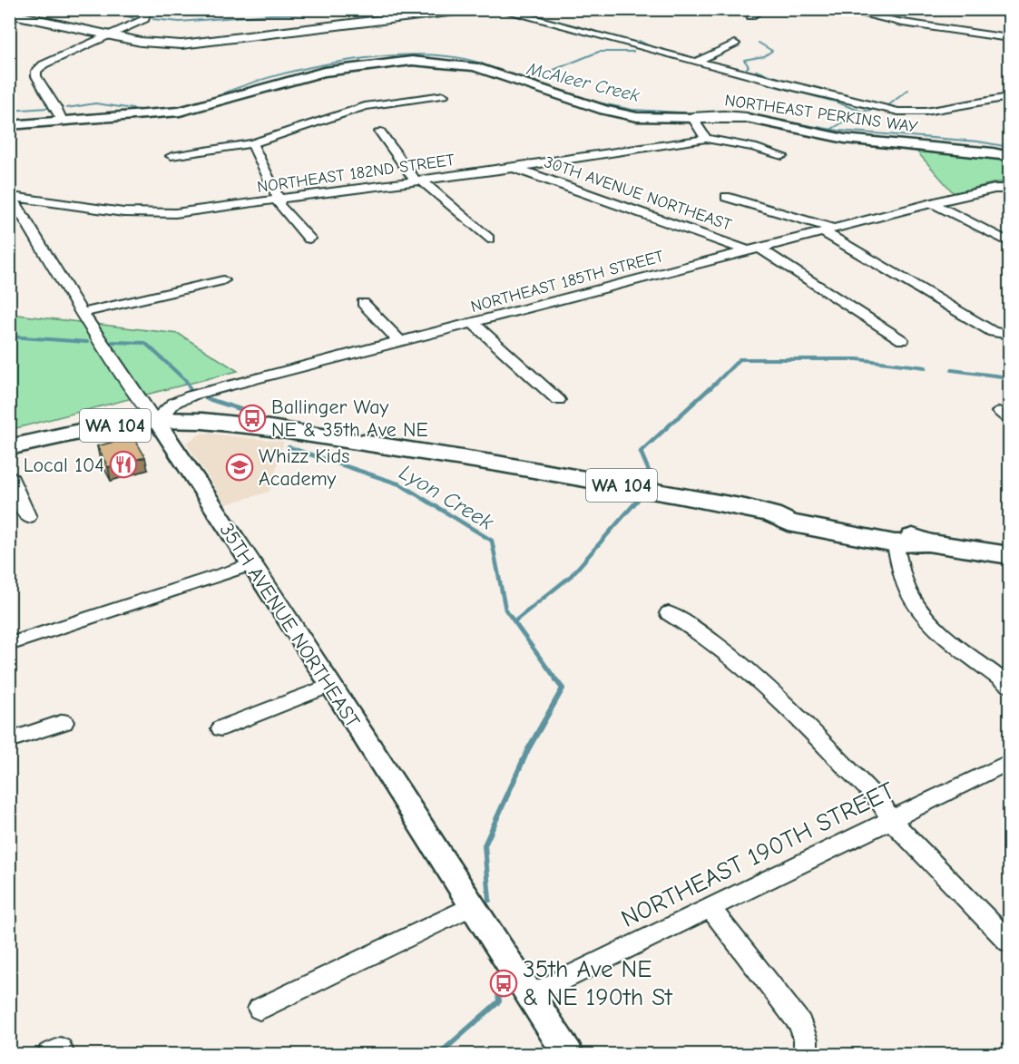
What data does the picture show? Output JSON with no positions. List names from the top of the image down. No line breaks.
{"streets":{"main road":["NORTHEAST PERKINS WAY","WA 104"],"street":["NORTHEAST 182ND STREET","30TH AVENUE NORTHEAST","NORTHEAST 185TH STREET","35TH AVENUE NORTHEAST","NORTHEAST 190TH STREET"]},"crossings":[["NORTHEAST 182ND STREET","30TH AVENUE NORTHEAST"],["NORTHEAST 182ND STREET","35TH AVENUE NORTHEAST"],["30TH AVENUE NORTHEAST","NORTHEAST 185TH STREET"],["NORTHEAST 185TH STREET","WA 104"],["NORTHEAST 185TH STREET","35TH AVENUE NORTHEAST"],["WA 104","35TH AVENUE NORTHEAST"],["35TH AVENUE NORTHEAST","NORTHEAST 190TH STREET"]],"water":["McAleer Creek","Lyon Creek"],"places":{"bus stop":["Ballinger Way NE & 35th Ave NE","35th Ave NE & NE 190th St"],"restaurant":["Local 104"],"school or university":["Whizz Kids Academy"]}}
